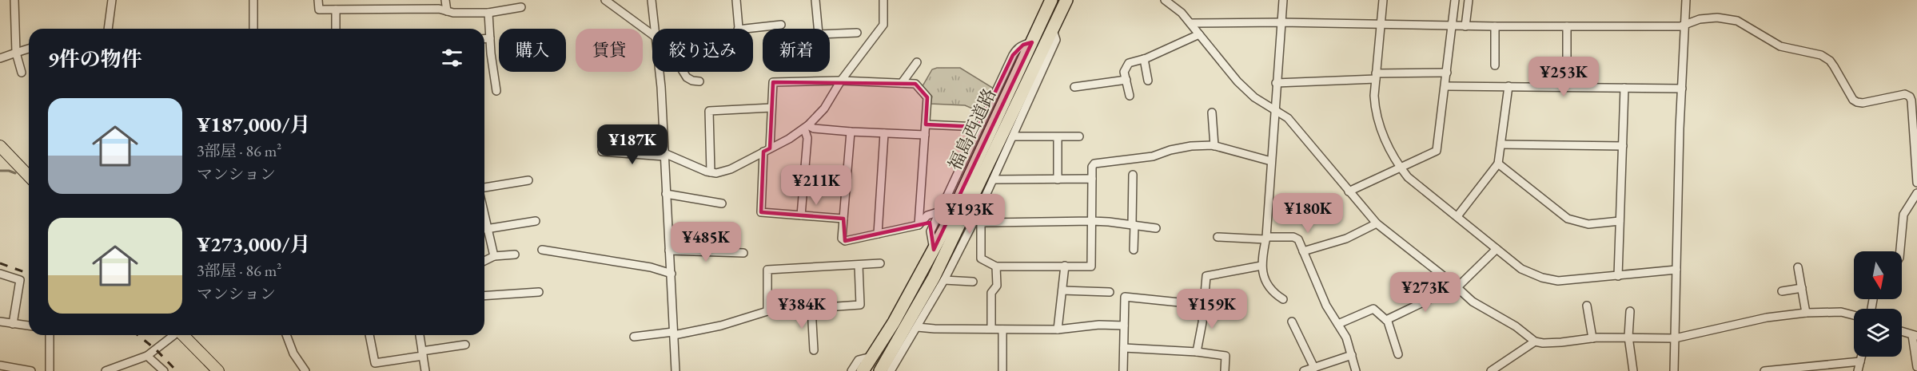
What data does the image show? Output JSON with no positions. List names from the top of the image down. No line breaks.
{"streets":{"highway":["福島西道路"]},"north":"bottom","page":{"chip":["購入","賃貸","絞り込み","新着"],"heading":"9件の物件","price":["¥253K","¥187K","¥211K","¥180K","¥193K","¥485K","¥273K","¥384K","¥159K"],"list":[{"name":"¥187,000/月","note":"3部屋 · 86 m² · マンション"},{"name":"¥273,000/月","note":"3部屋 · 86 m² · マンション"}]}}
